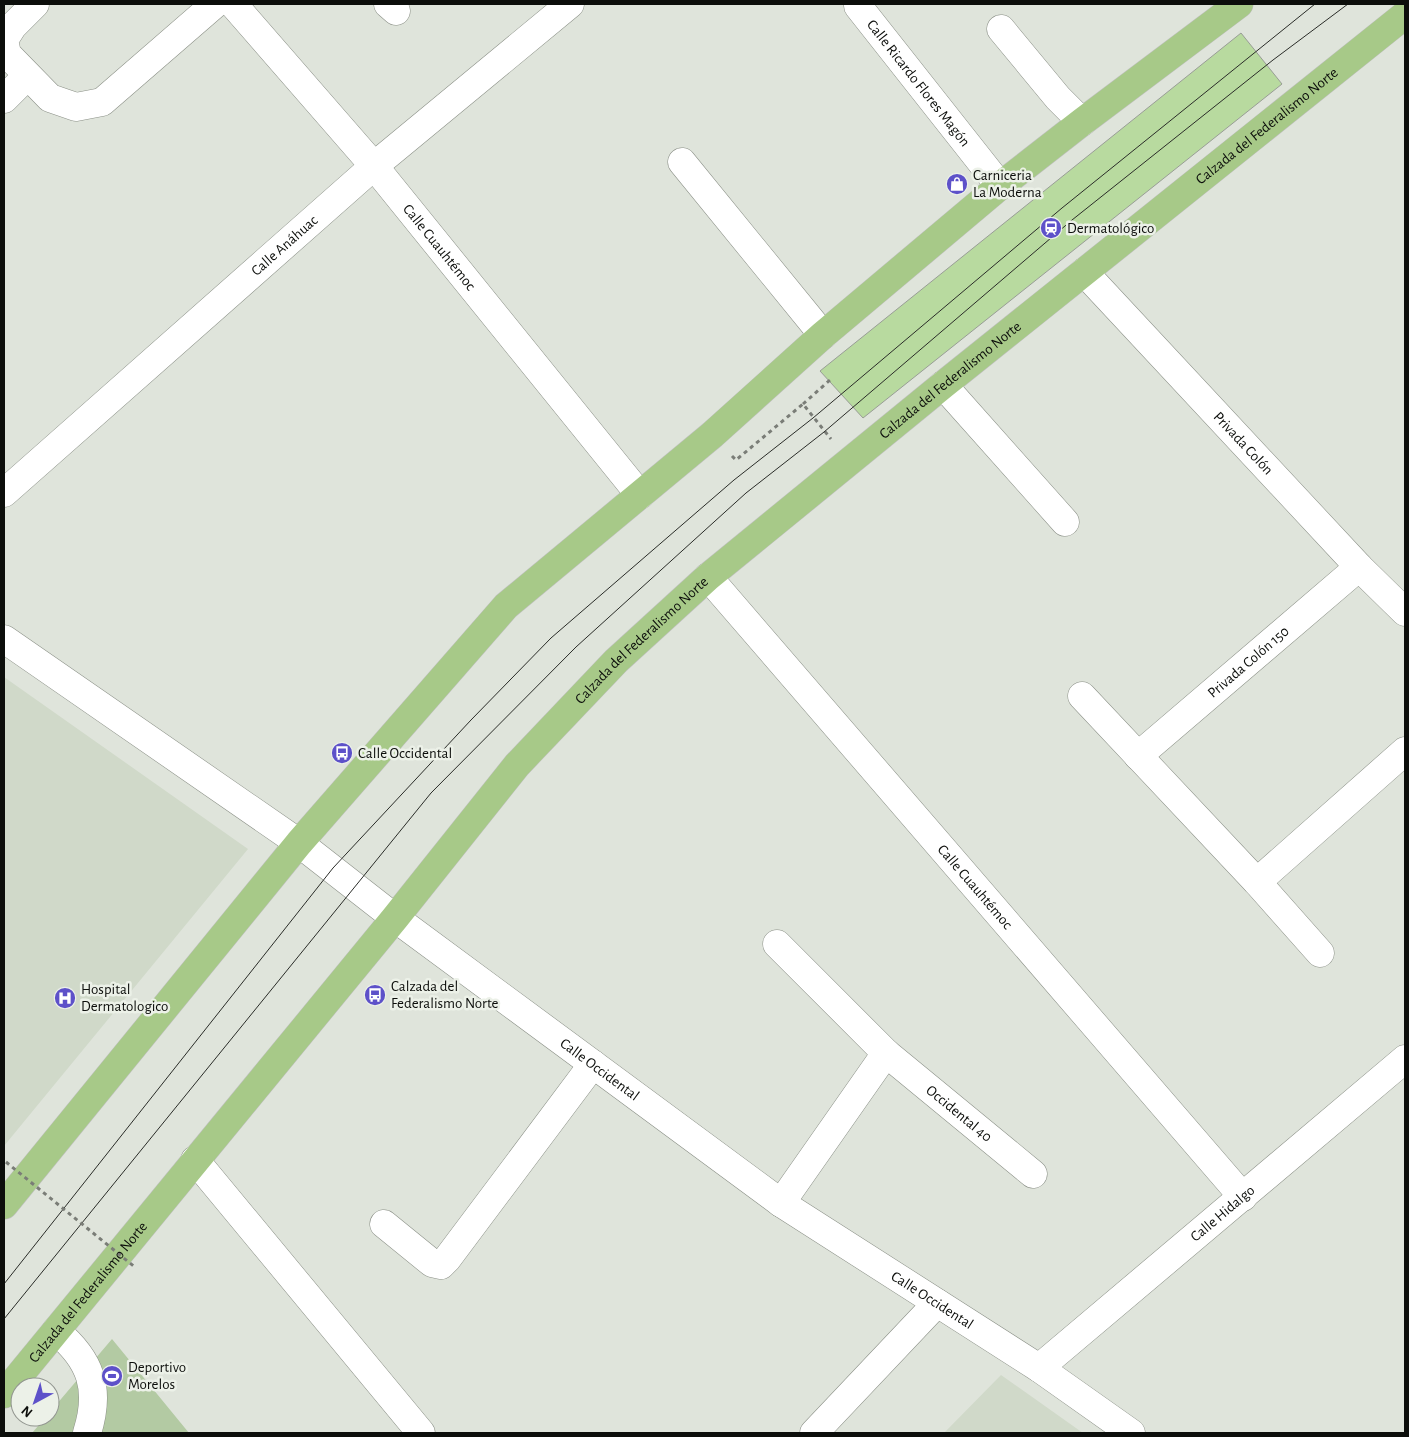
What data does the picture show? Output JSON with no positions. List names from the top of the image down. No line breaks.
{"streets":{"main road":["Calzada del Federalismo Norte"],"street":["Calle Ricardo Flores Magón","Calle Anáhuac","Calle Cuauhtémoc","Privada Colón","Privada Colón 150","Calle Occidental","Occidental 40","Calle Hidalgo"]},"crossings":[["Calzada del Federalismo Norte","Calle Cuauhtémoc"],["Calzada del Federalismo Norte","Privada Colón"],["Calzada del Federalismo Norte","Calle Occidental"],["Calle Anáhuac","Calle Cuauhtémoc"],["Calle Cuauhtémoc","Calle Hidalgo"],["Privada Colón","Privada Colón 150"],["Calle Occidental","Calle Hidalgo"]],"places":{"shop":["Carniceria La Moderna"],"station":["Dermatológico"],"bus stop":["Calle Occidental","Calzada del Federalismo Norte"],"hospital":["Hospital Dermatologico"],"sports":["Deportivo Morelos"]},"north":"bottom left"}
